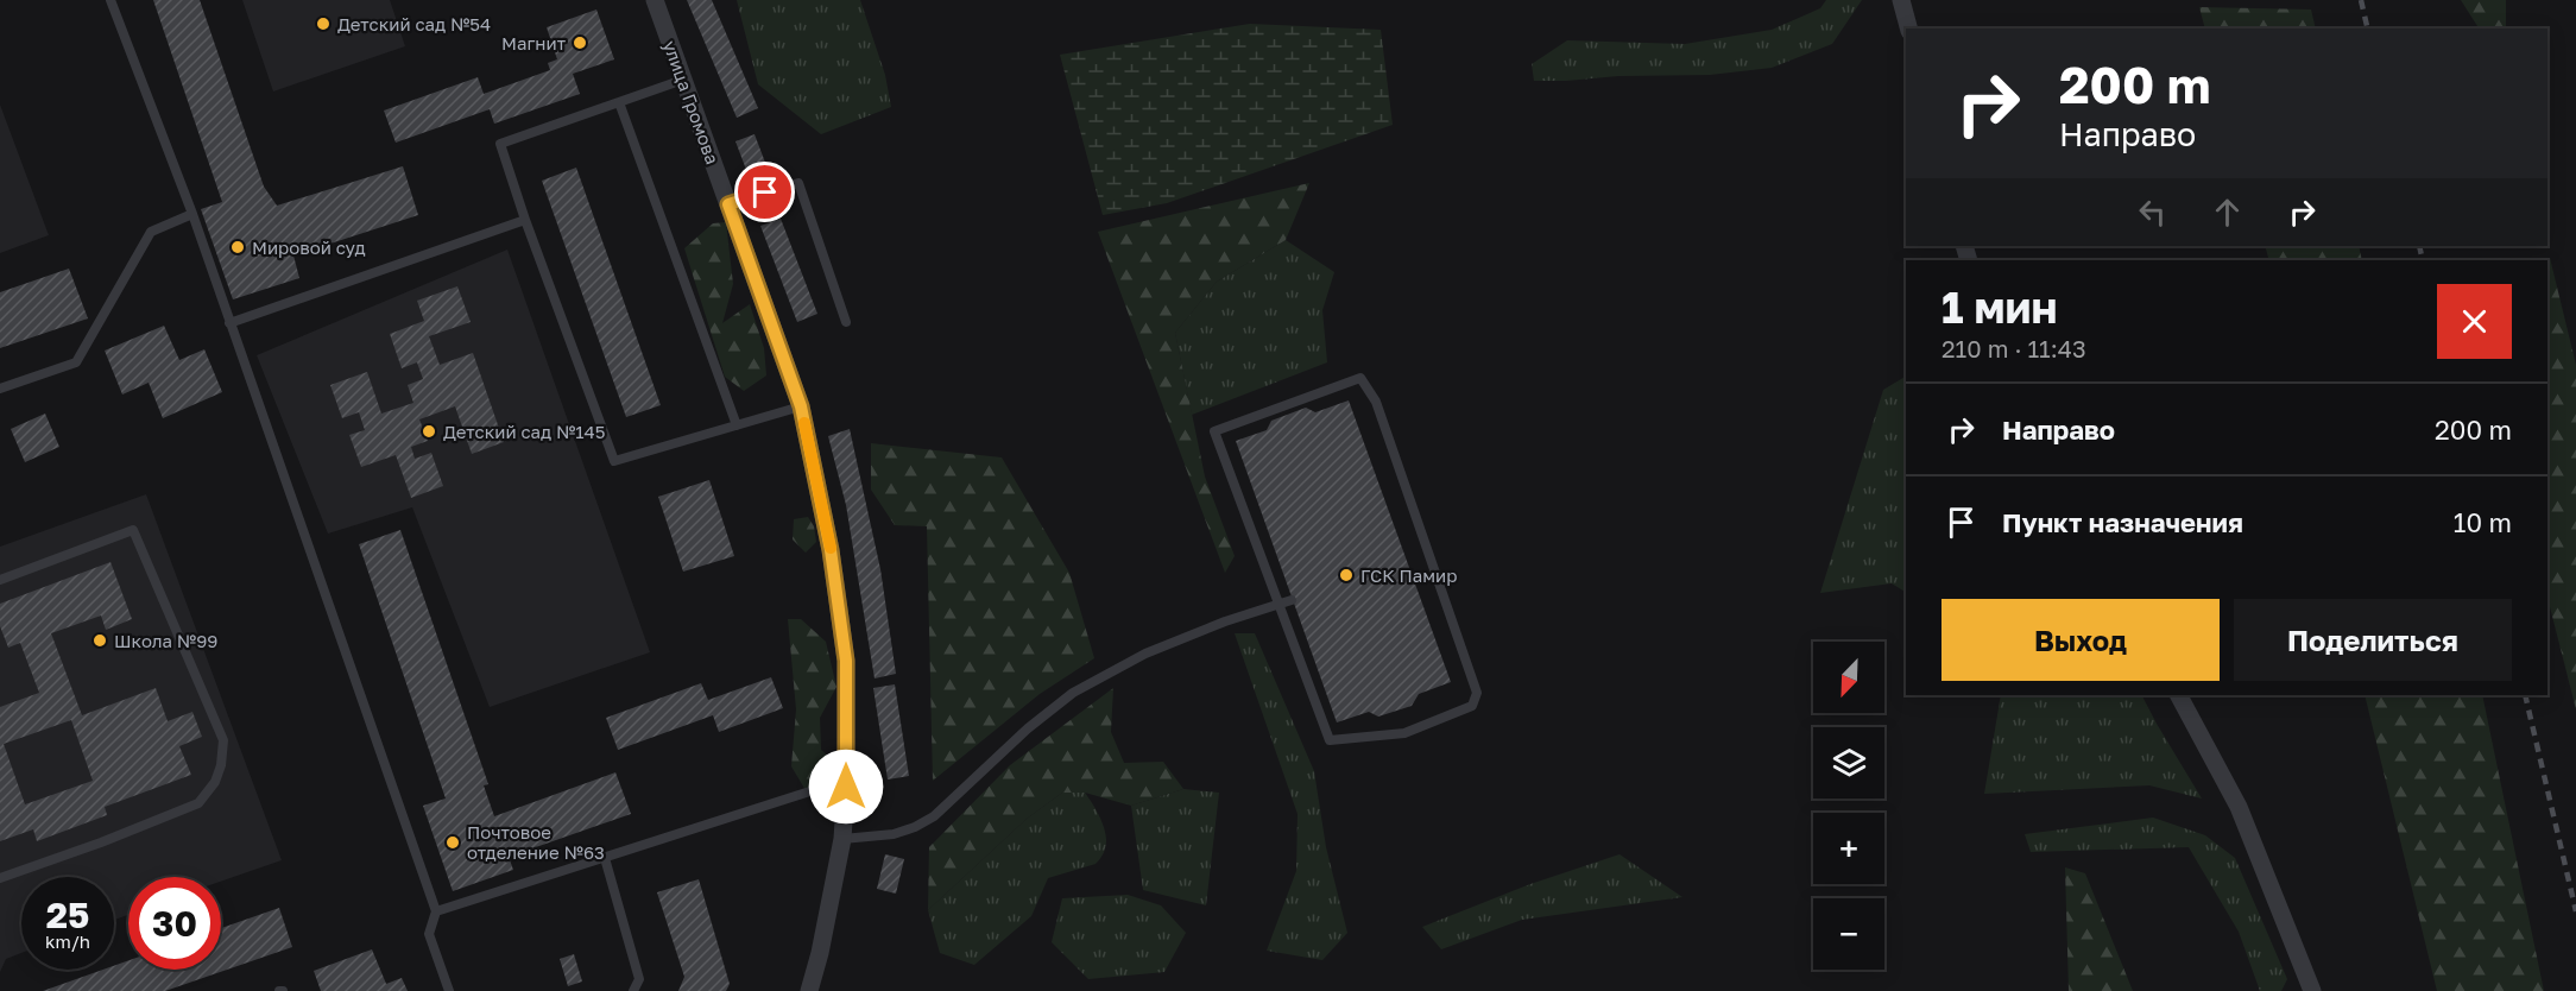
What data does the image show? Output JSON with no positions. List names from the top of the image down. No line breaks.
{"streets":{"street":["улица Громова"]},"places":["Детский сад №54","Магнит","Мировой суд","Детский сад №145","ГСК Памир","Школа №99","Почтовое отделение №63"],"north":"bottom left","page":{"turn":["200 m","Направо"],"heading":["1 мин","210 m · 11:43"],"list":[{"name":"Направо","value":"200 m"},{"name":"Пункт назначения","value":"10 m"}],"buttons":["Выход","Поделиться"],"map_buttons":["+","−"],"speed":"25 km/h","limit":"30"}}
